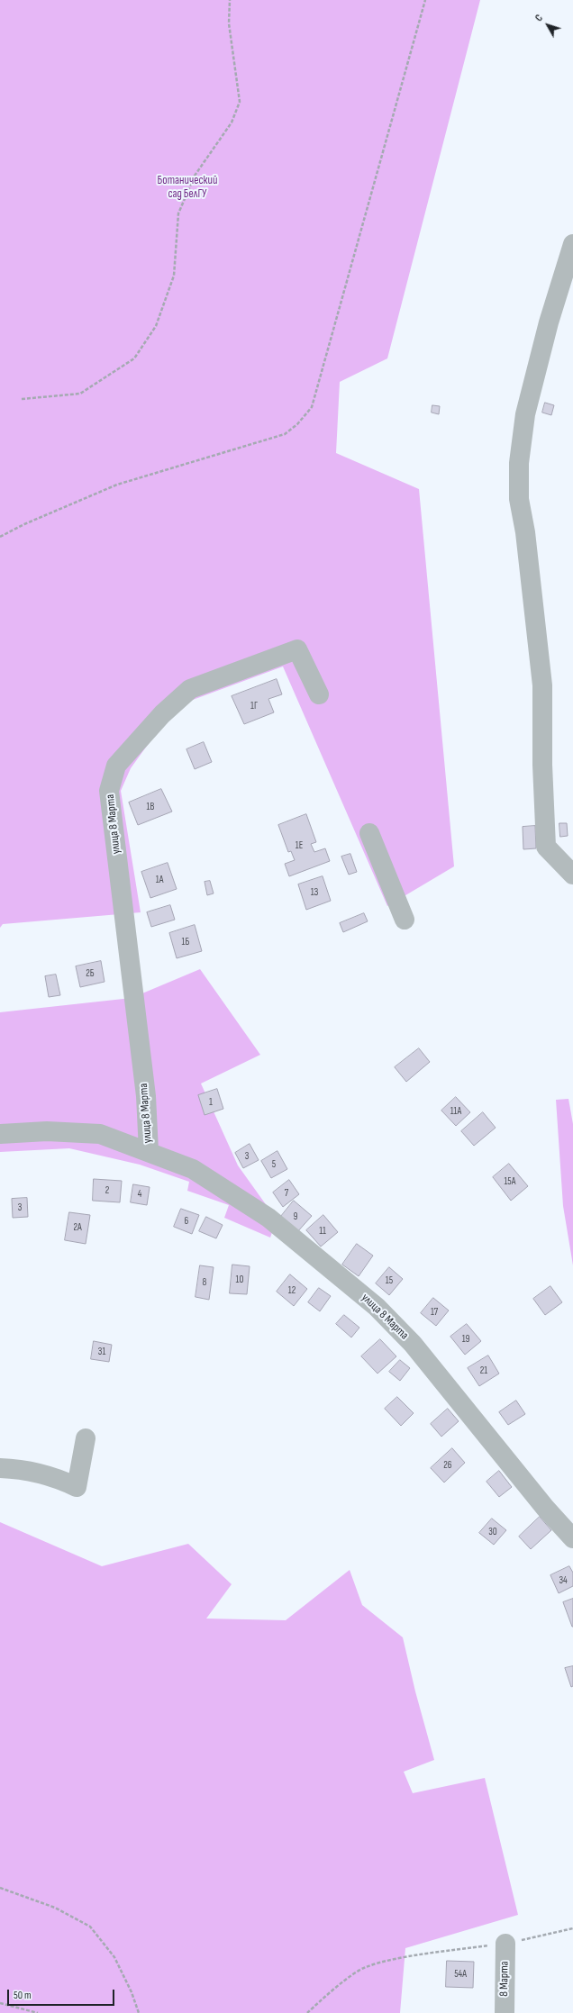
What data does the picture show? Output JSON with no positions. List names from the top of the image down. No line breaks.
{"streets":{"street":["улица 8 Марта","8 Марта"]},"parks":["Ботанический сад БелГУ"],"house_numbers":["1Г","1В","1Е","1А","1З","1Б","2Б","1","11А","3","5","15А","2","7","4","3","9","6","2А","11","10","15","8","12","17","19","31","21","26","30","34","54А"],"scale_bar":"50 m","north":"top left"}
